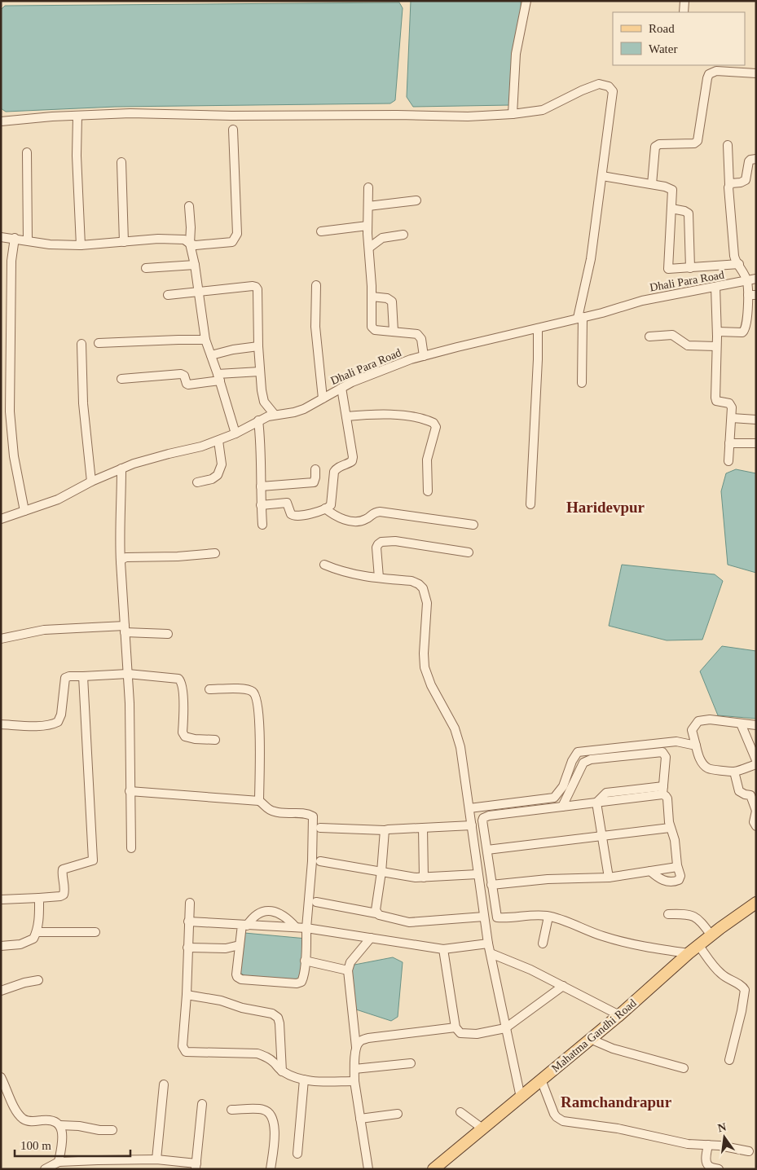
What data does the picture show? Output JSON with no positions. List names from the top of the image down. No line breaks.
{"streets":{"main road":["Mahatma Gandhi Road"],"street":["Dhali Para Road"]},"districts":["Haridevpur","Ramchandrapur"],"legend":["Road","Water"],"scale_bar":"100 m","north":"top"}
